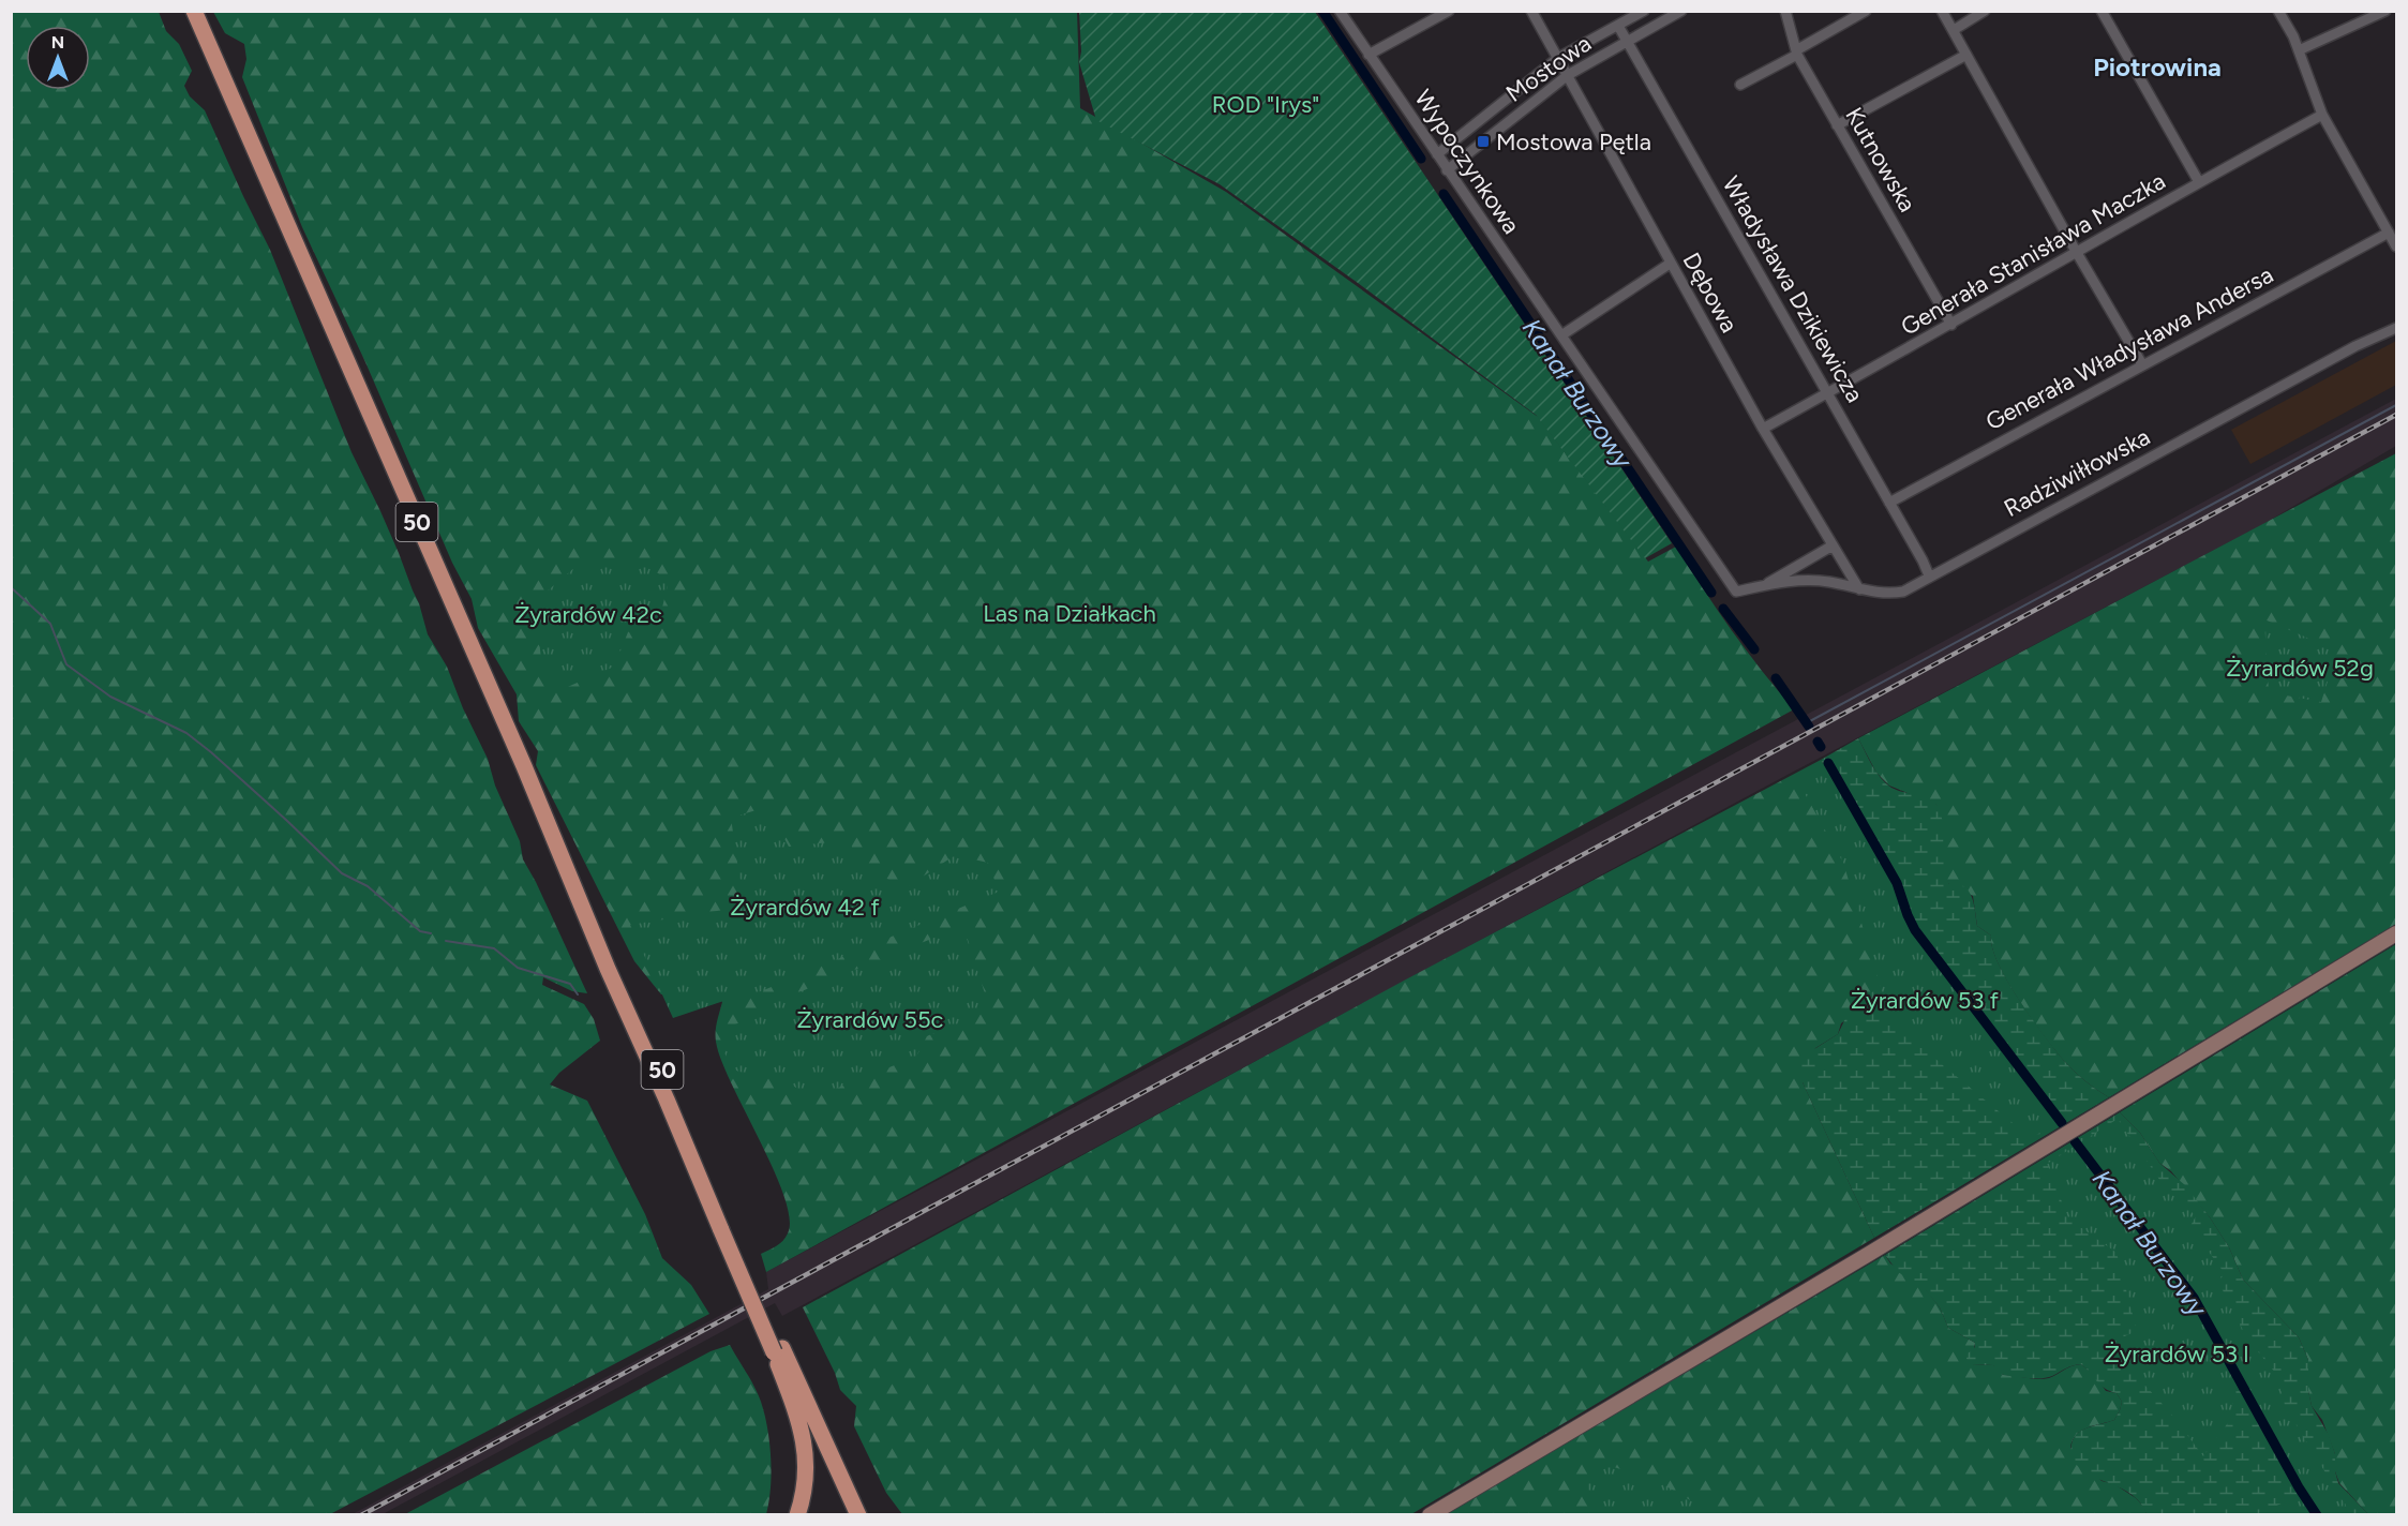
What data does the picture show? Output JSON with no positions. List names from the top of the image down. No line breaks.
{"streets":{"main road":["50"],"street":["Mostowa","Kutnowska","Wypoczynkowa","Generała Stanisława Maczka","Władysława Dzikiewicza","Dębowa","Generała Władysława Andersa","Radziwiłłowska"]},"crossings":[["Mostowa","Wypoczynkowa"],["Mostowa","Władysława Dzikiewicza"],["Mostowa","Dębowa"],["Kutnowska","Generała Stanisława Maczka"],["Wypoczynkowa","Radziwiłłowska"],["Generała Stanisława Maczka","Władysława Dzikiewicza"],["Generała Stanisława Maczka","Dębowa"],["Władysława Dzikiewicza","Generała Władysława Andersa"],["Władysława Dzikiewicza","Radziwiłłowska"],["Dębowa","Radziwiłłowska"]],"districts":["Piotrowina"],"water":["Kanał Burzowy"],"parks":["ROD \"Irys\"","Las na Działkach","Żyrardów 42c","Żyrardów 52g","Żyrardów 42 f","Żyrardów 53 f","Żyrardów 55c","Żyrardów 53 l"],"places":{"transit":["Mostowa Pętla"]},"north":"top"}
